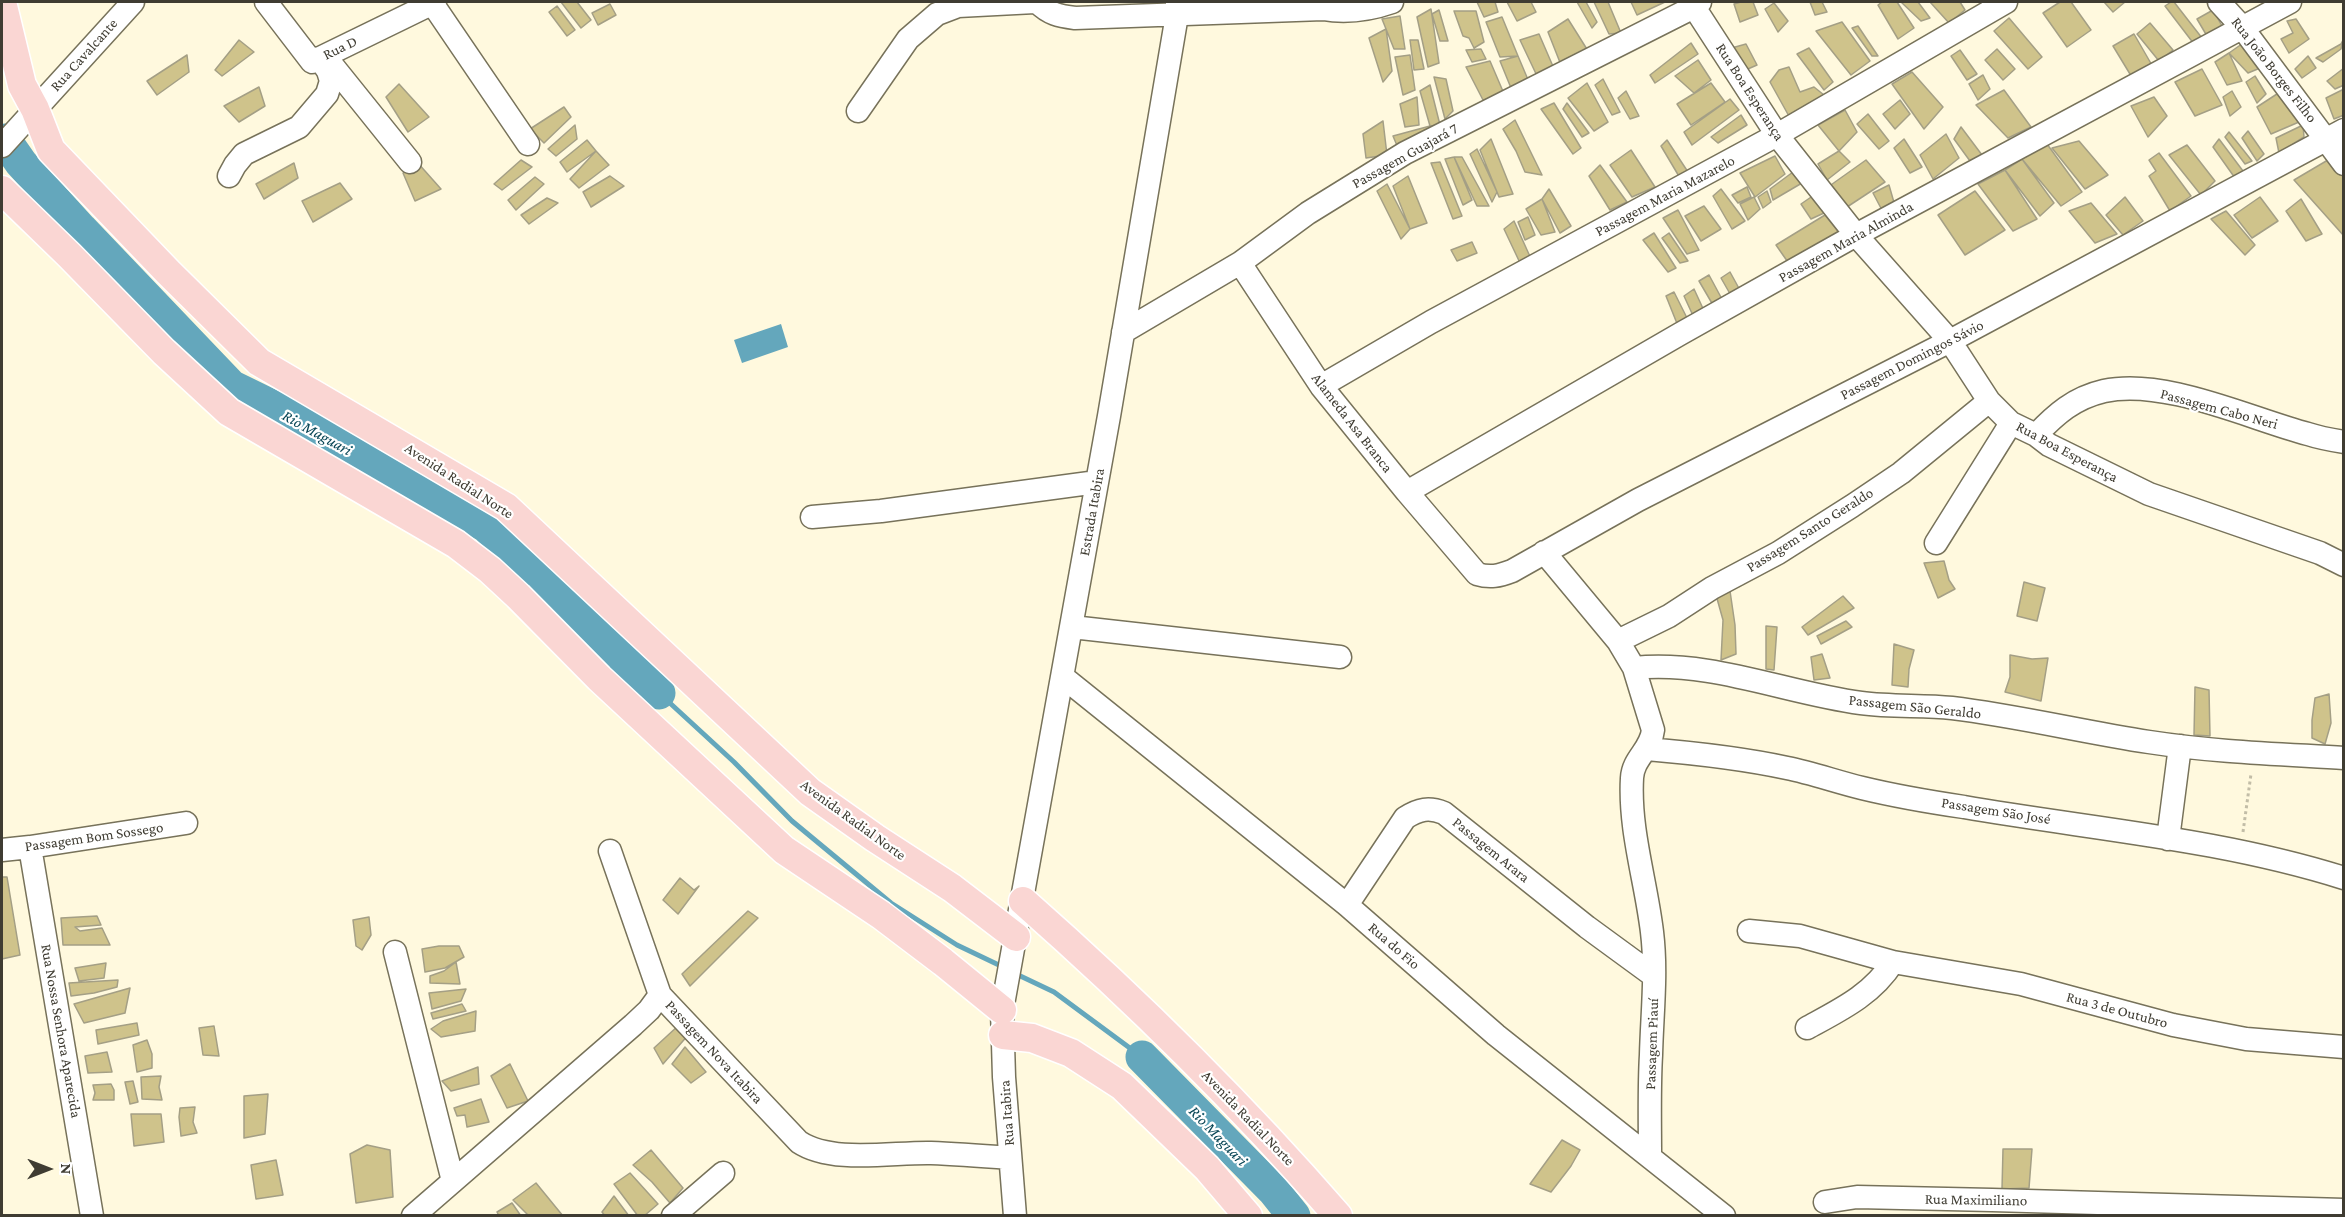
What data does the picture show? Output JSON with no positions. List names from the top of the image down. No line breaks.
{"streets":{"main road":["Avenida Radial Norte"],"street":["Rua D","Rua Cavalcante","Rua João Borges Filho","Rua Boa Esperança","Passagem Guajará 7","Passagem Maria Mazarelo","Passagem Maria Alminda","Passagem Domingos Sávio","Passagem Cabo Neri","Alameda Asa Branca","Estrada Itabira","Passagem Santo Geraldo","Passagem São Geraldo","Passagem São José","Passagem Bom Sossego","Passagem Arara","Rua do Fio","Rua 3 de Outubro","Rua Nossa Senhora Aparecida","Passagem Piauí","Passagem Nova Itabira","Rua Itabira","Rua Maximiliano"]},"crossings":[["Rua Cavalcante","Avenida Radial Norte"],["Rua João Borges Filho","Passagem Maria Alminda"],["Rua João Borges Filho","Passagem Domingos Sávio"],["Rua Boa Esperança","Passagem Guajará 7"],["Rua Boa Esperança","Passagem Maria Mazarelo"],["Rua Boa Esperança","Passagem Maria Alminda"],["Rua Boa Esperança","Passagem Domingos Sávio"],["Rua Boa Esperança","Passagem Cabo Neri"],["Rua Boa Esperança","Passagem Santo Geraldo"],["Passagem Guajará 7","Alameda Asa Branca"],["Passagem Guajará 7","Estrada Itabira"],["Passagem Maria Mazarelo","Alameda Asa Branca"],["Passagem Maria Alminda","Alameda Asa Branca"],["Passagem Domingos Sávio","Alameda Asa Branca"],["Avenida Radial Norte","Estrada Itabira"],["Estrada Itabira","Rua do Fio"],["Estrada Itabira","Rua Itabira"],["Passagem São José","Passagem Piauí"],["Passagem Bom Sossego","Rua Nossa Senhora Aparecida"],["Passagem Arara","Rua do Fio"],["Passagem Arara","Passagem Piauí"],["Rua do Fio","Passagem Piauí"],["Passagem Nova Itabira","Rua Itabira"]],"water":["Rio Maguari"],"north":"right"}
